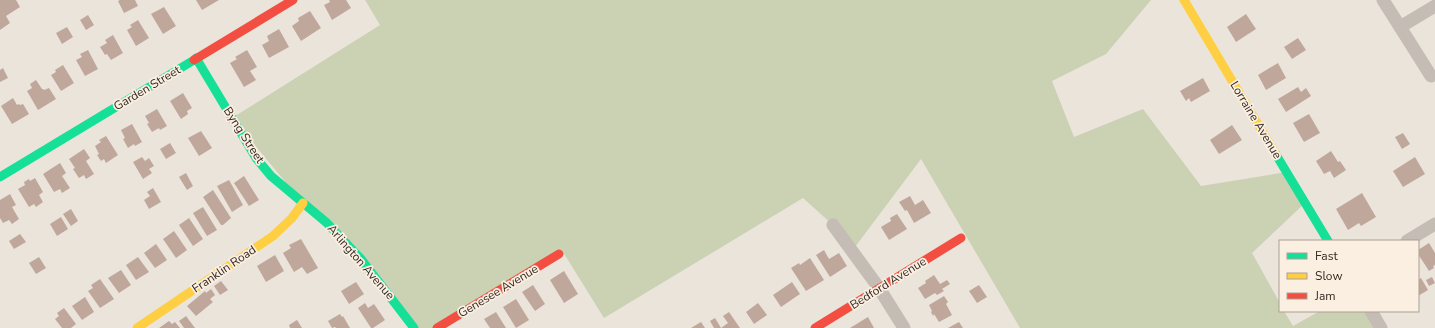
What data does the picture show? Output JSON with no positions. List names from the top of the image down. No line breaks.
{"streets":{"street":["Garden Street","Lorraine Avenue","Byng Street","Arlington Avenue","Franklin Road","Bedford Avenue","Genesee Avenue"]},"crossings":[["Garden Street","Byng Street"],["Byng Street","Arlington Avenue"],["Byng Street","Franklin Road"],["Arlington Avenue","Franklin Road"]],"legend":["Fast","Slow","Jam"]}
